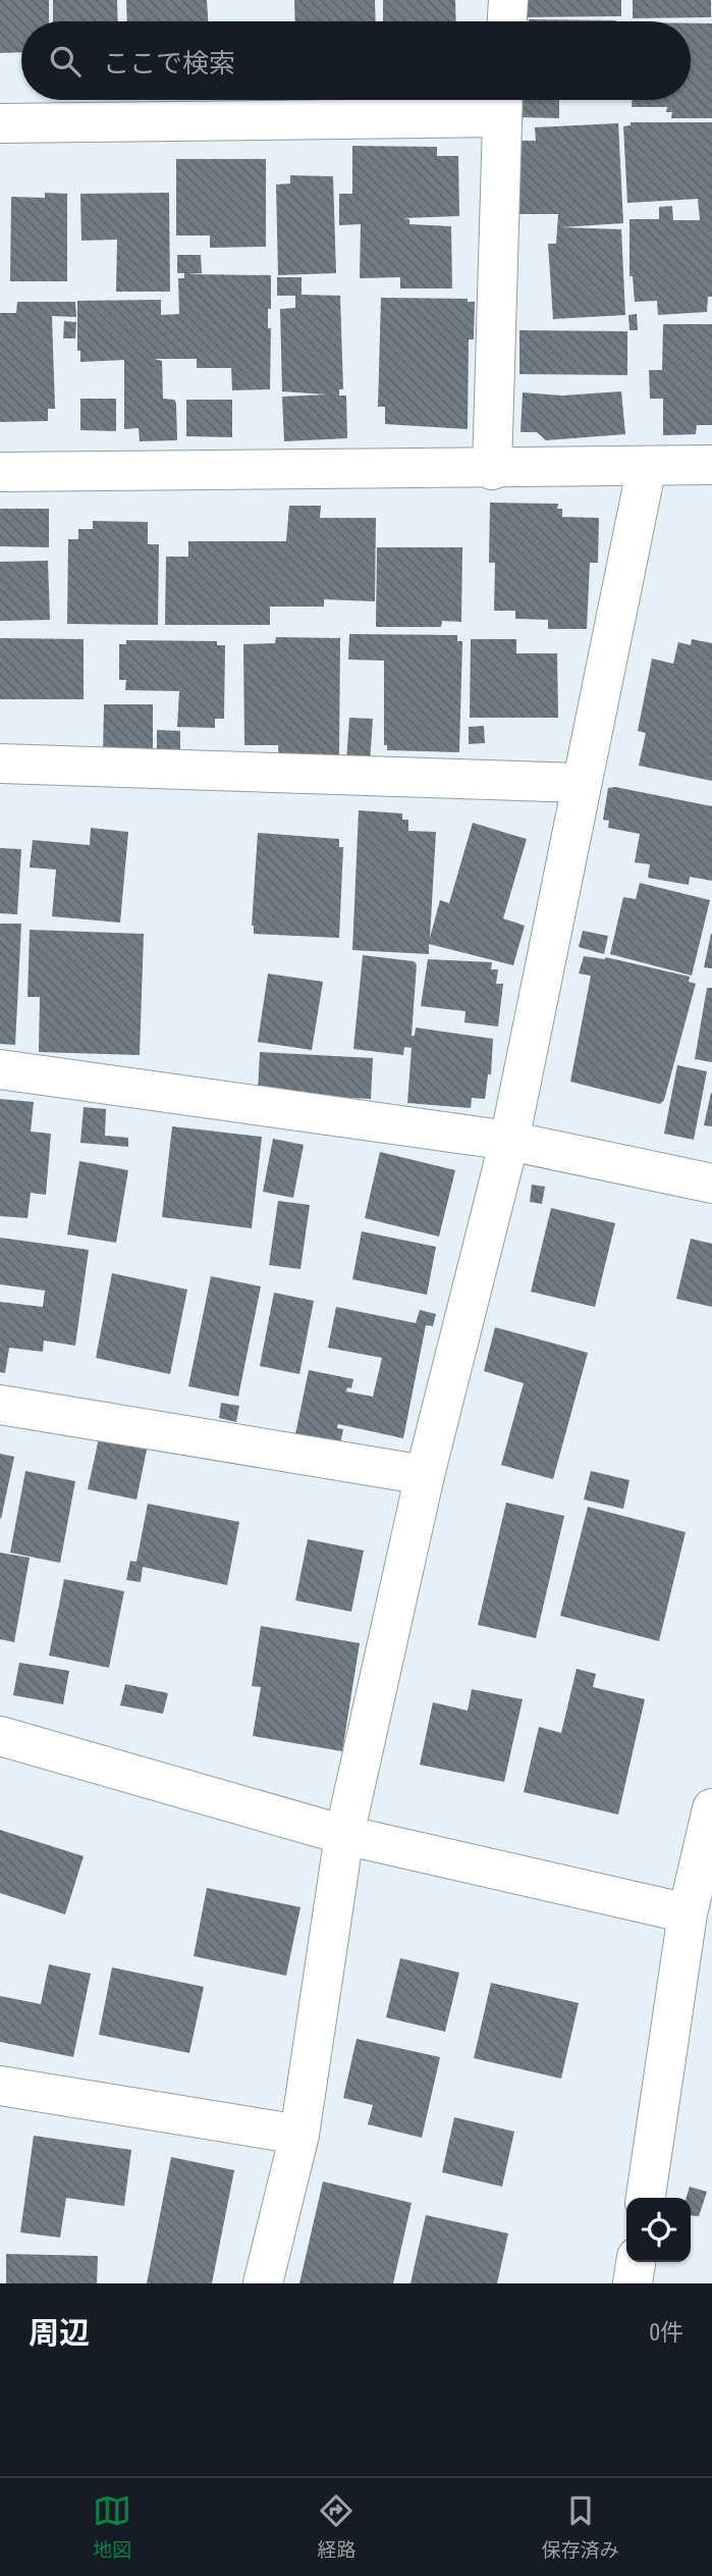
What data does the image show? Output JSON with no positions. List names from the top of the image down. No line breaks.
{"page":{"search":"ここで検索","heading":["周辺","0件"],"nav":["地図","経路","保存済み"]}}
